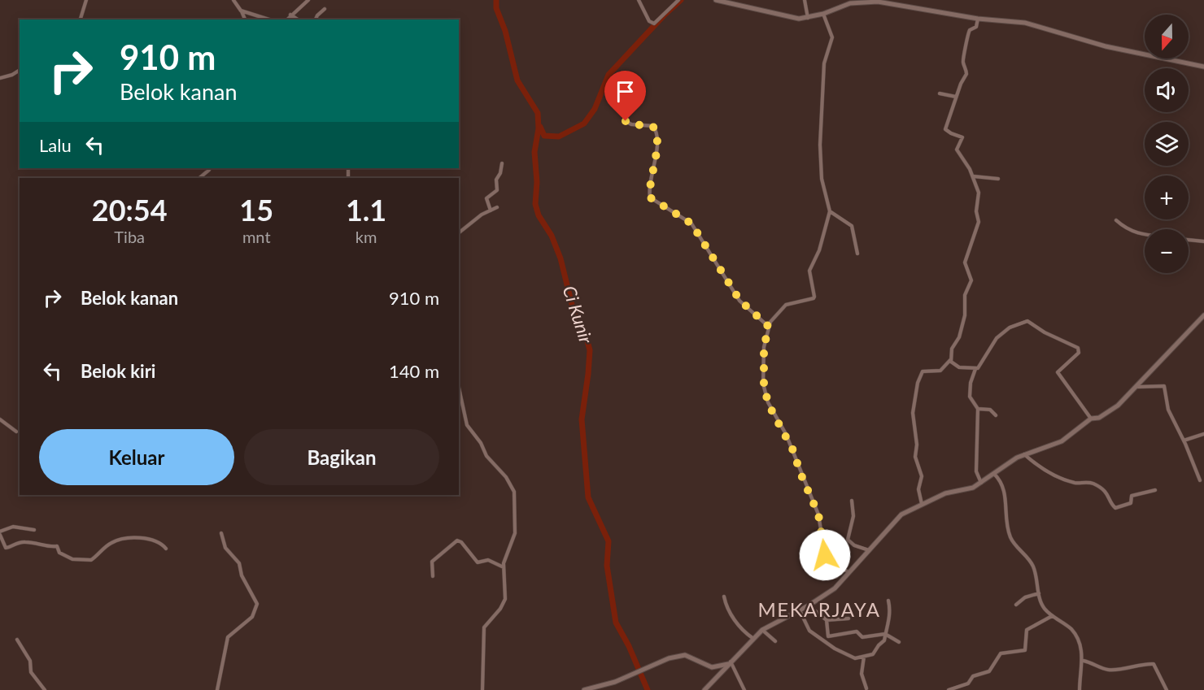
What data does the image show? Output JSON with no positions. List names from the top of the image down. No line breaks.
{"districts":["MEKARJAYA"],"water":["Ci Kunir"],"north":"bottom","page":{"map_buttons":["+","−"],"turn":["910 m","Belok kanan"],"then":"Lalu","eta":["20:54","Tiba","15","mnt","1.1","km"],"list":[{"name":"Belok kanan","value":"910 m"},{"name":"Belok kiri","value":"140 m"}],"buttons":["Keluar","Bagikan"]}}
